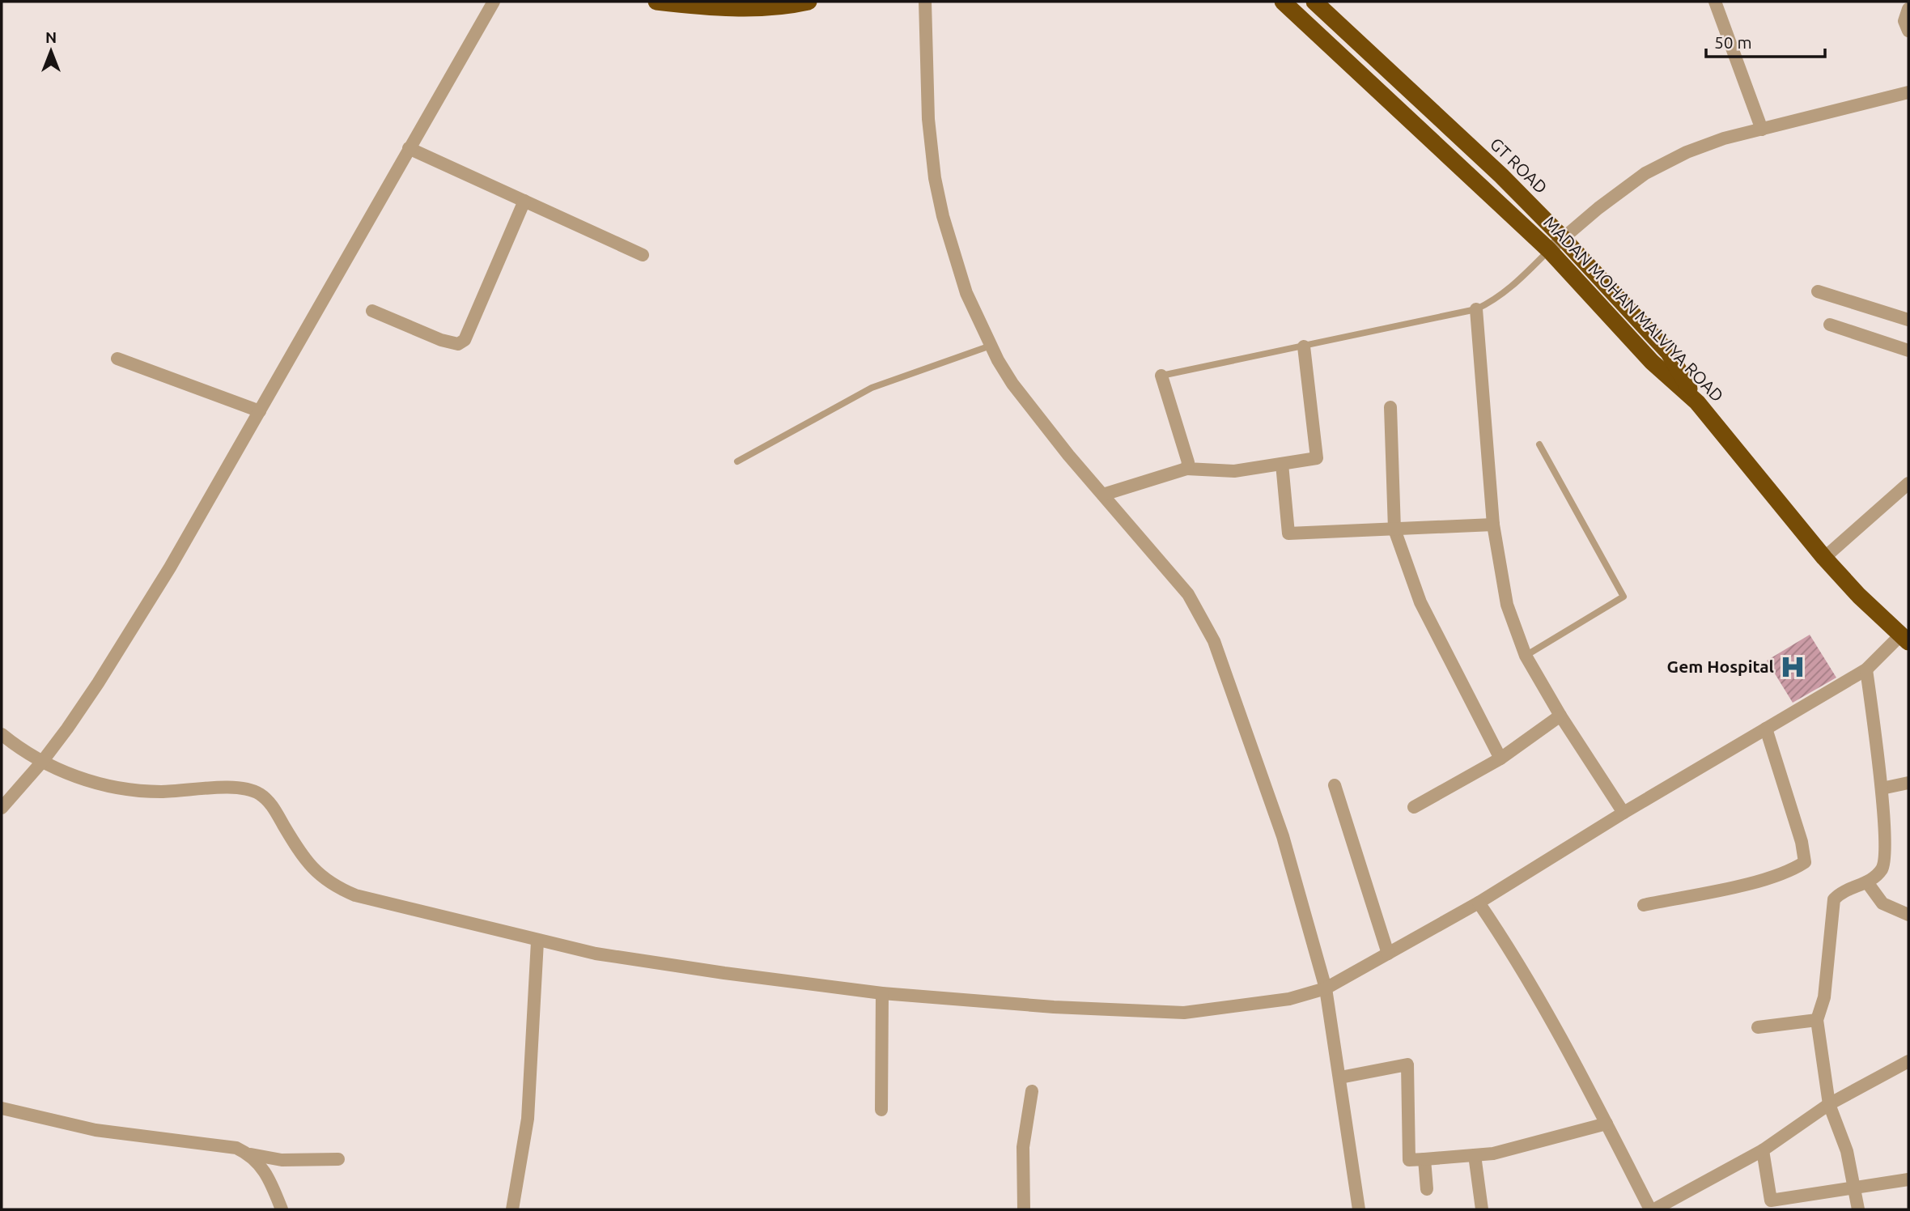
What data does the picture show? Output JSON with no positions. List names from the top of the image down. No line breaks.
{"streets":{"highway":["GT ROAD","MADAN MOHAN MALVIYA ROAD"]},"crossings":[["GT ROAD","MADAN MOHAN MALVIYA ROAD"]],"places":{"hospital":["Gem Hospital"]},"scale_bar":"50 m","north":"top"}
